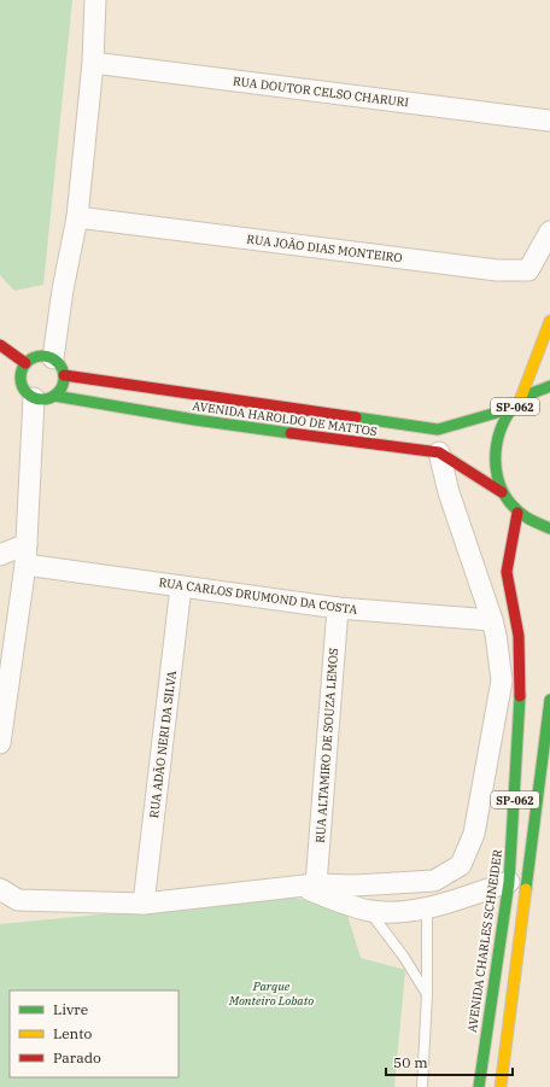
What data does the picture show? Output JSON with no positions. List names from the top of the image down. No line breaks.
{"streets":{"main road":["SP-062","AVENIDA HAROLDO DE MATTOS","AVENIDA CHARLES SCHNEIDER"],"street":["RUA DOUTOR CELSO CHARURI","RUA JOÃO DIAS MONTEIRO","RUA CARLOS DRUMOND DA COSTA","RUA ADÃO NERI DA SILVA","RUA ALTAMIRO DE SOUZA LEMOS"]},"crossings":[["SP-062","AVENIDA HAROLDO DE MATTOS"],["SP-062","AVENIDA CHARLES SCHNEIDER"],["RUA CARLOS DRUMOND DA COSTA","RUA ADÃO NERI DA SILVA"],["RUA CARLOS DRUMOND DA COSTA","RUA ALTAMIRO DE SOUZA LEMOS"]],"parks":["Parque Monteiro Lobato"],"legend":["Livre","Lento","Parado"],"scale_bar":"50 m"}
